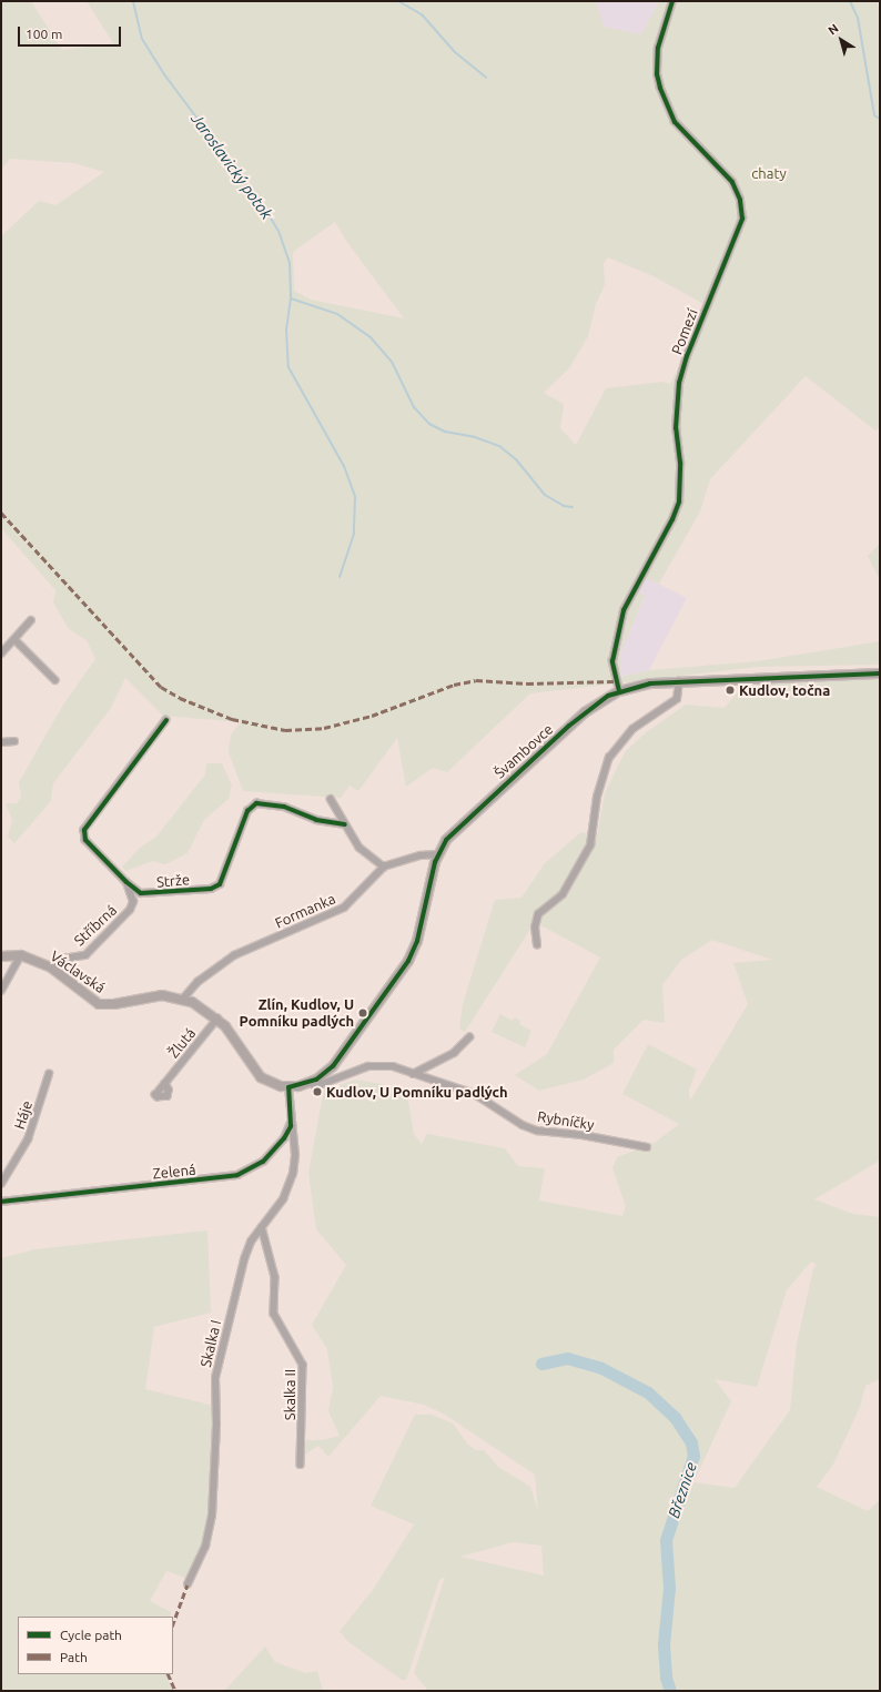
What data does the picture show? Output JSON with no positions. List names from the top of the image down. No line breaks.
{"streets":{"street":["Pomezí","Švambovce","Strže","Formanka","Stříbrná","Václavská","Žlutá","Háje","Rybníčky","Zelená","Skalka I","Skalka II"]},"crossings":[["Pomezí","Švambovce"],["Švambovce","Formanka"],["Švambovce","Rybníčky"],["Strže","Stříbrná"],["Formanka","Václavská"],["Stříbrná","Václavská"],["Václavská","Žlutá"],["Zelená","Skalka I"],["Skalka I","Skalka II"]],"water":["Jaroslavický potok","Březnice"],"parks":["chaty"],"places":["Kudlov, točna","Zlín, Kudlov, U Pomníku padlých","Kudlov, U Pomníku padlých"],"legend":["Cycle path","Path"],"scale_bar":"100 m","north":"top left"}
